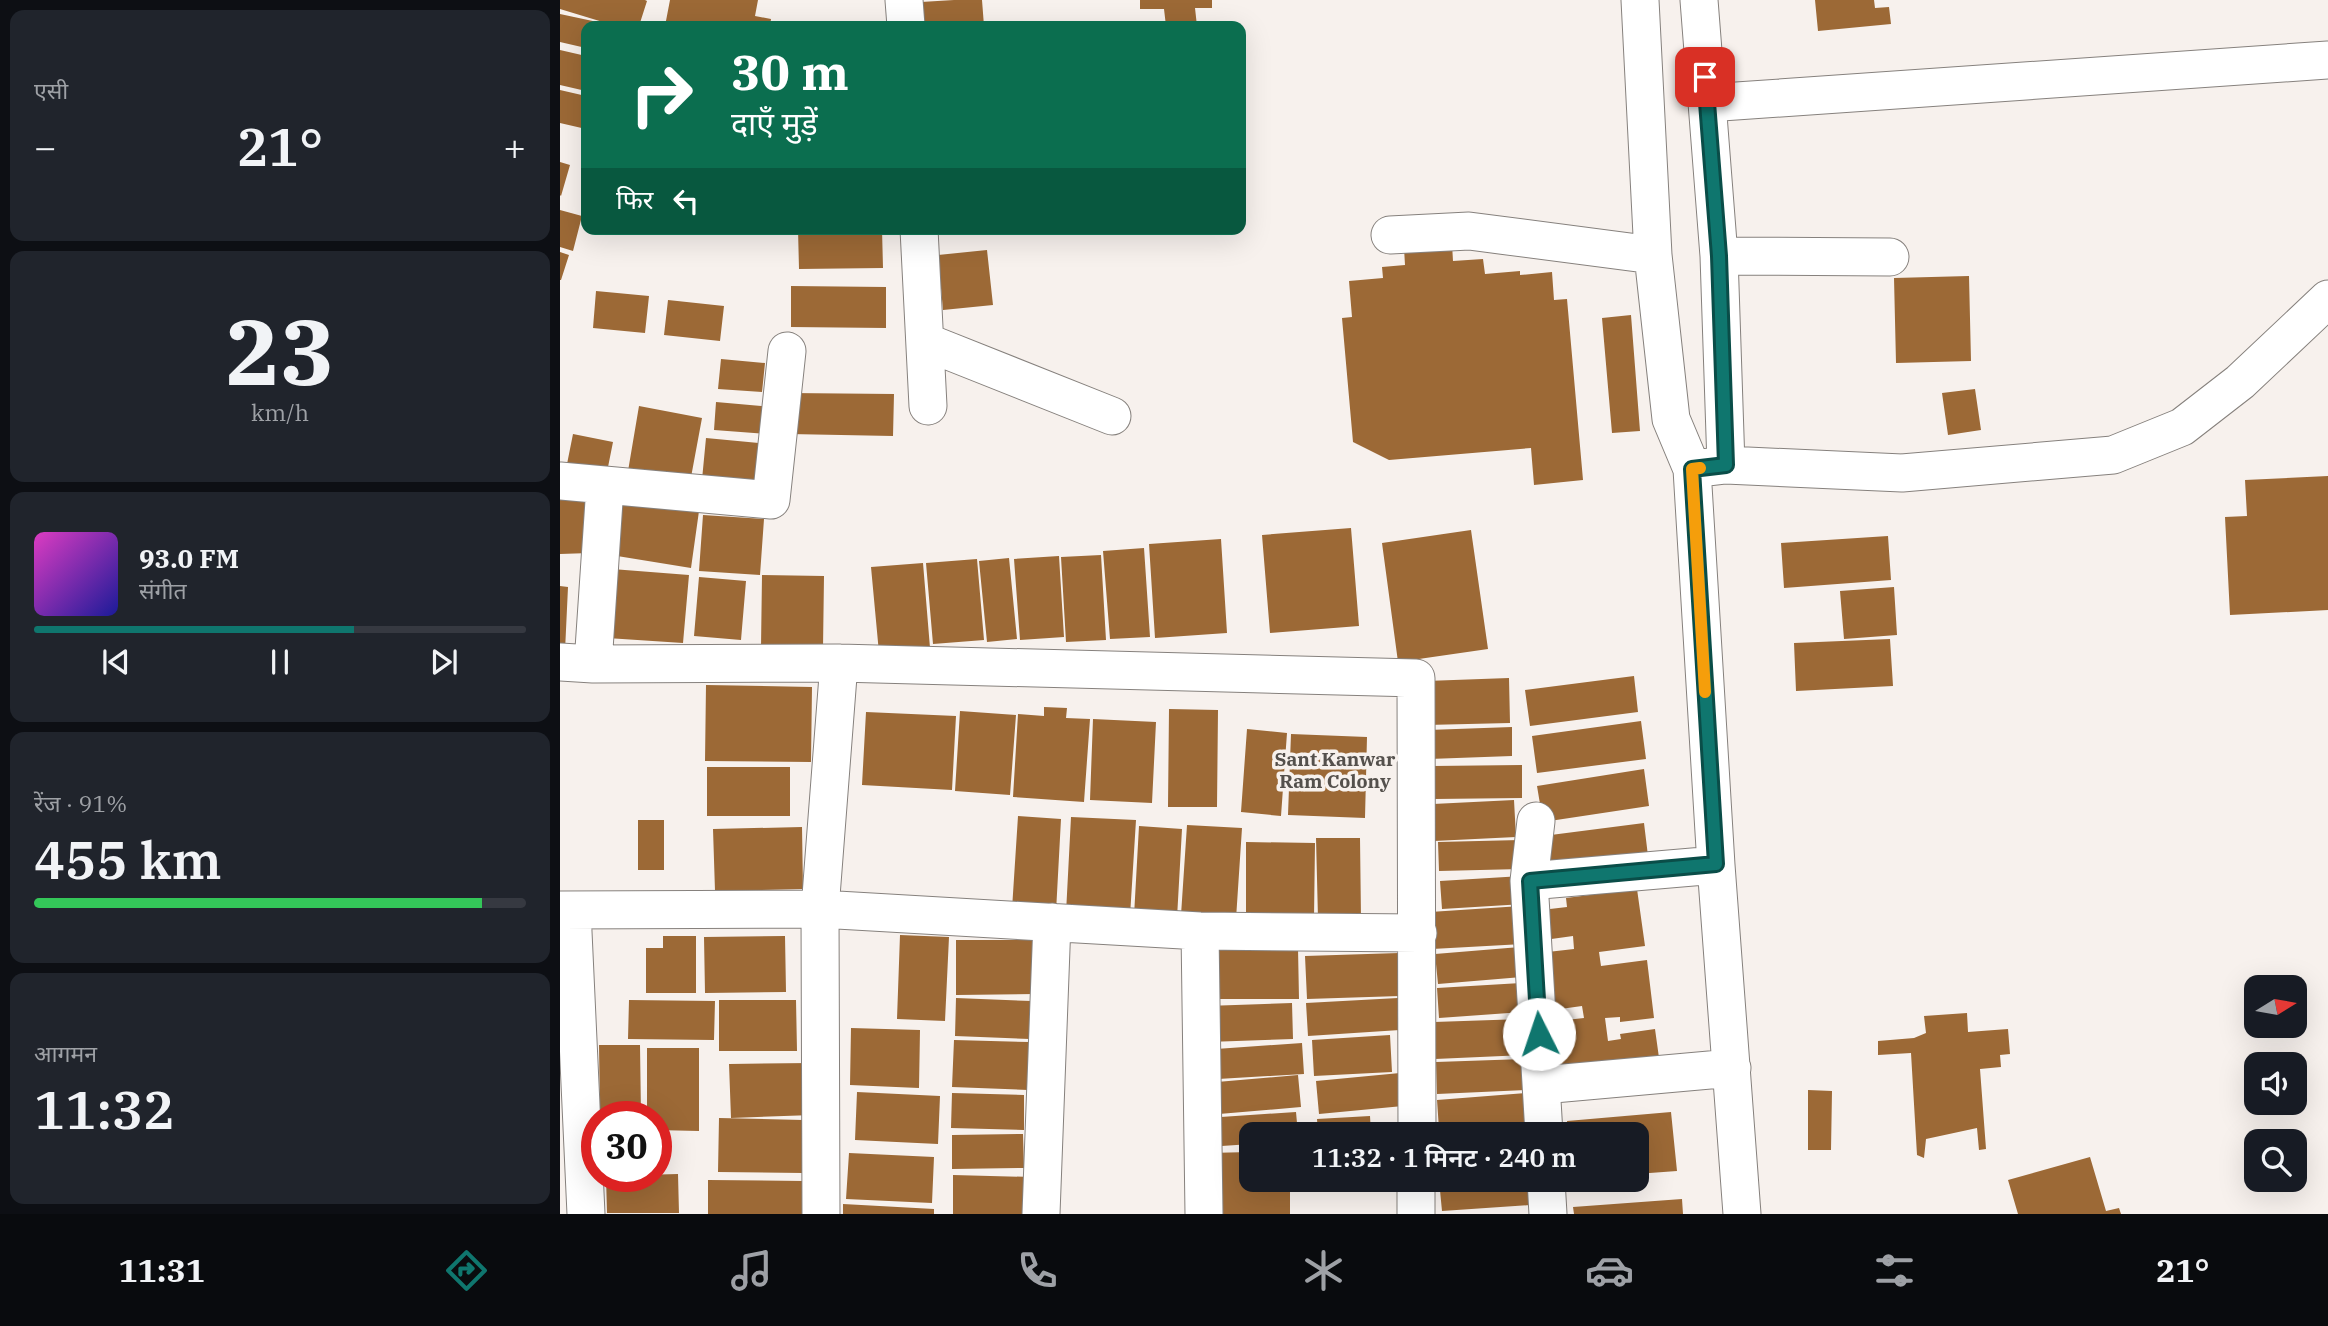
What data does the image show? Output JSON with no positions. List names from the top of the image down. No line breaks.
{"districts":["Sant Kanwar Ram Colony"],"north":"right","page":{"tile":["एसी",["23","km/h"],["रेंज · 91%","455 km"],["आगमन","11:32"]],"turn":["30 m","दाएँ मुड़ें"],"heat":["−","21°","+"],"then":"फिर","song":["93.0 FM","संगीत"],"limit":"30","trip":"11:32 · 1 मिनट · 240 m","tabs":["11:31","21°"]}}
